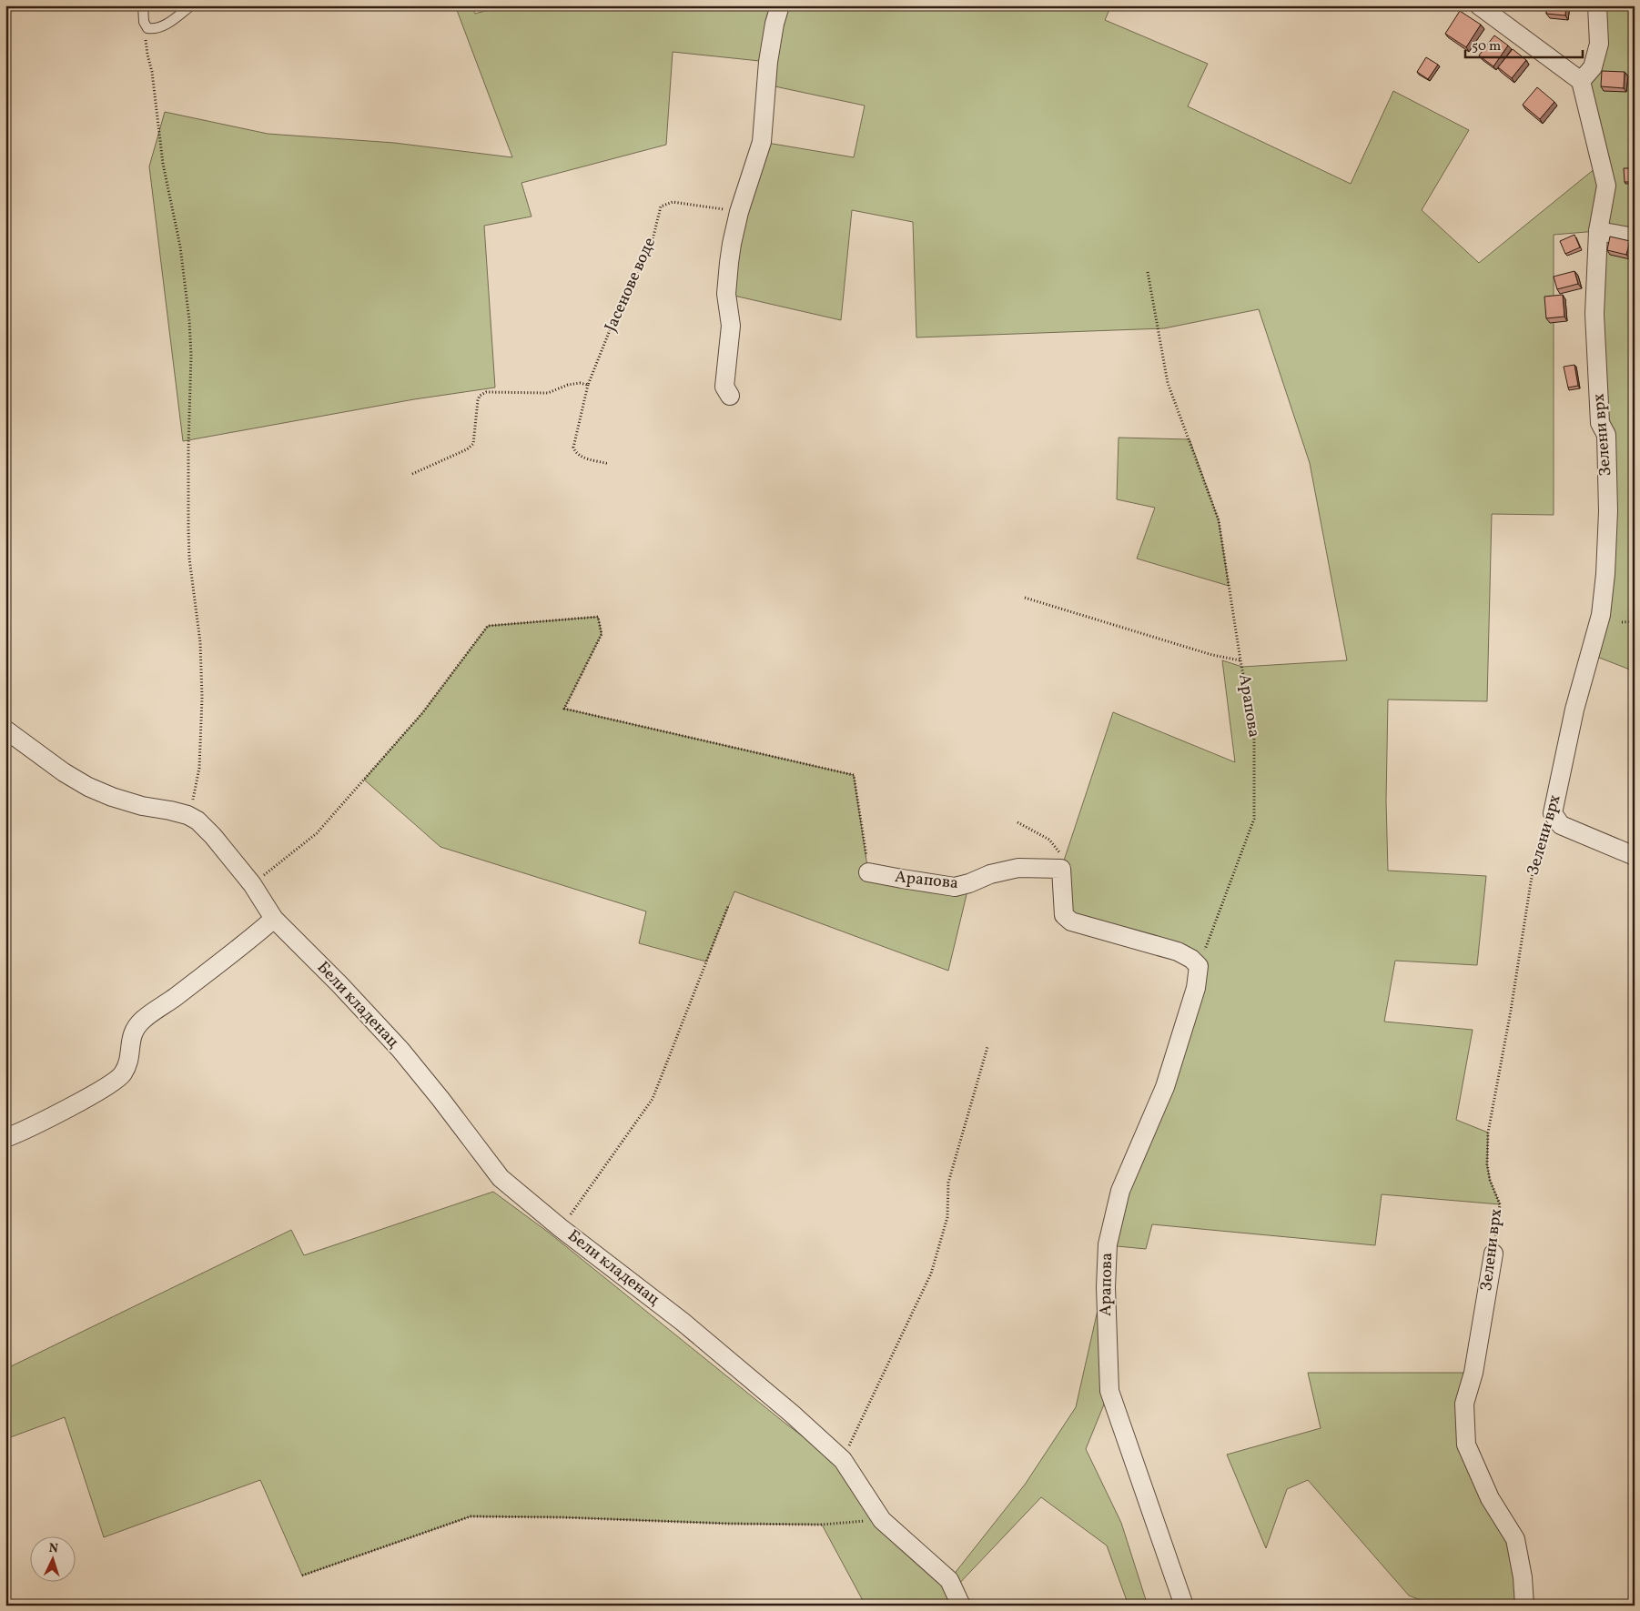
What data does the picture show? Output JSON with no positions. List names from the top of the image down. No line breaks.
{"streets":{"street":["Зелени врх","Арапова","Бели кладенац"],"path":["Јасенове воде"]},"scale_bar":"50 m","north":"top"}
